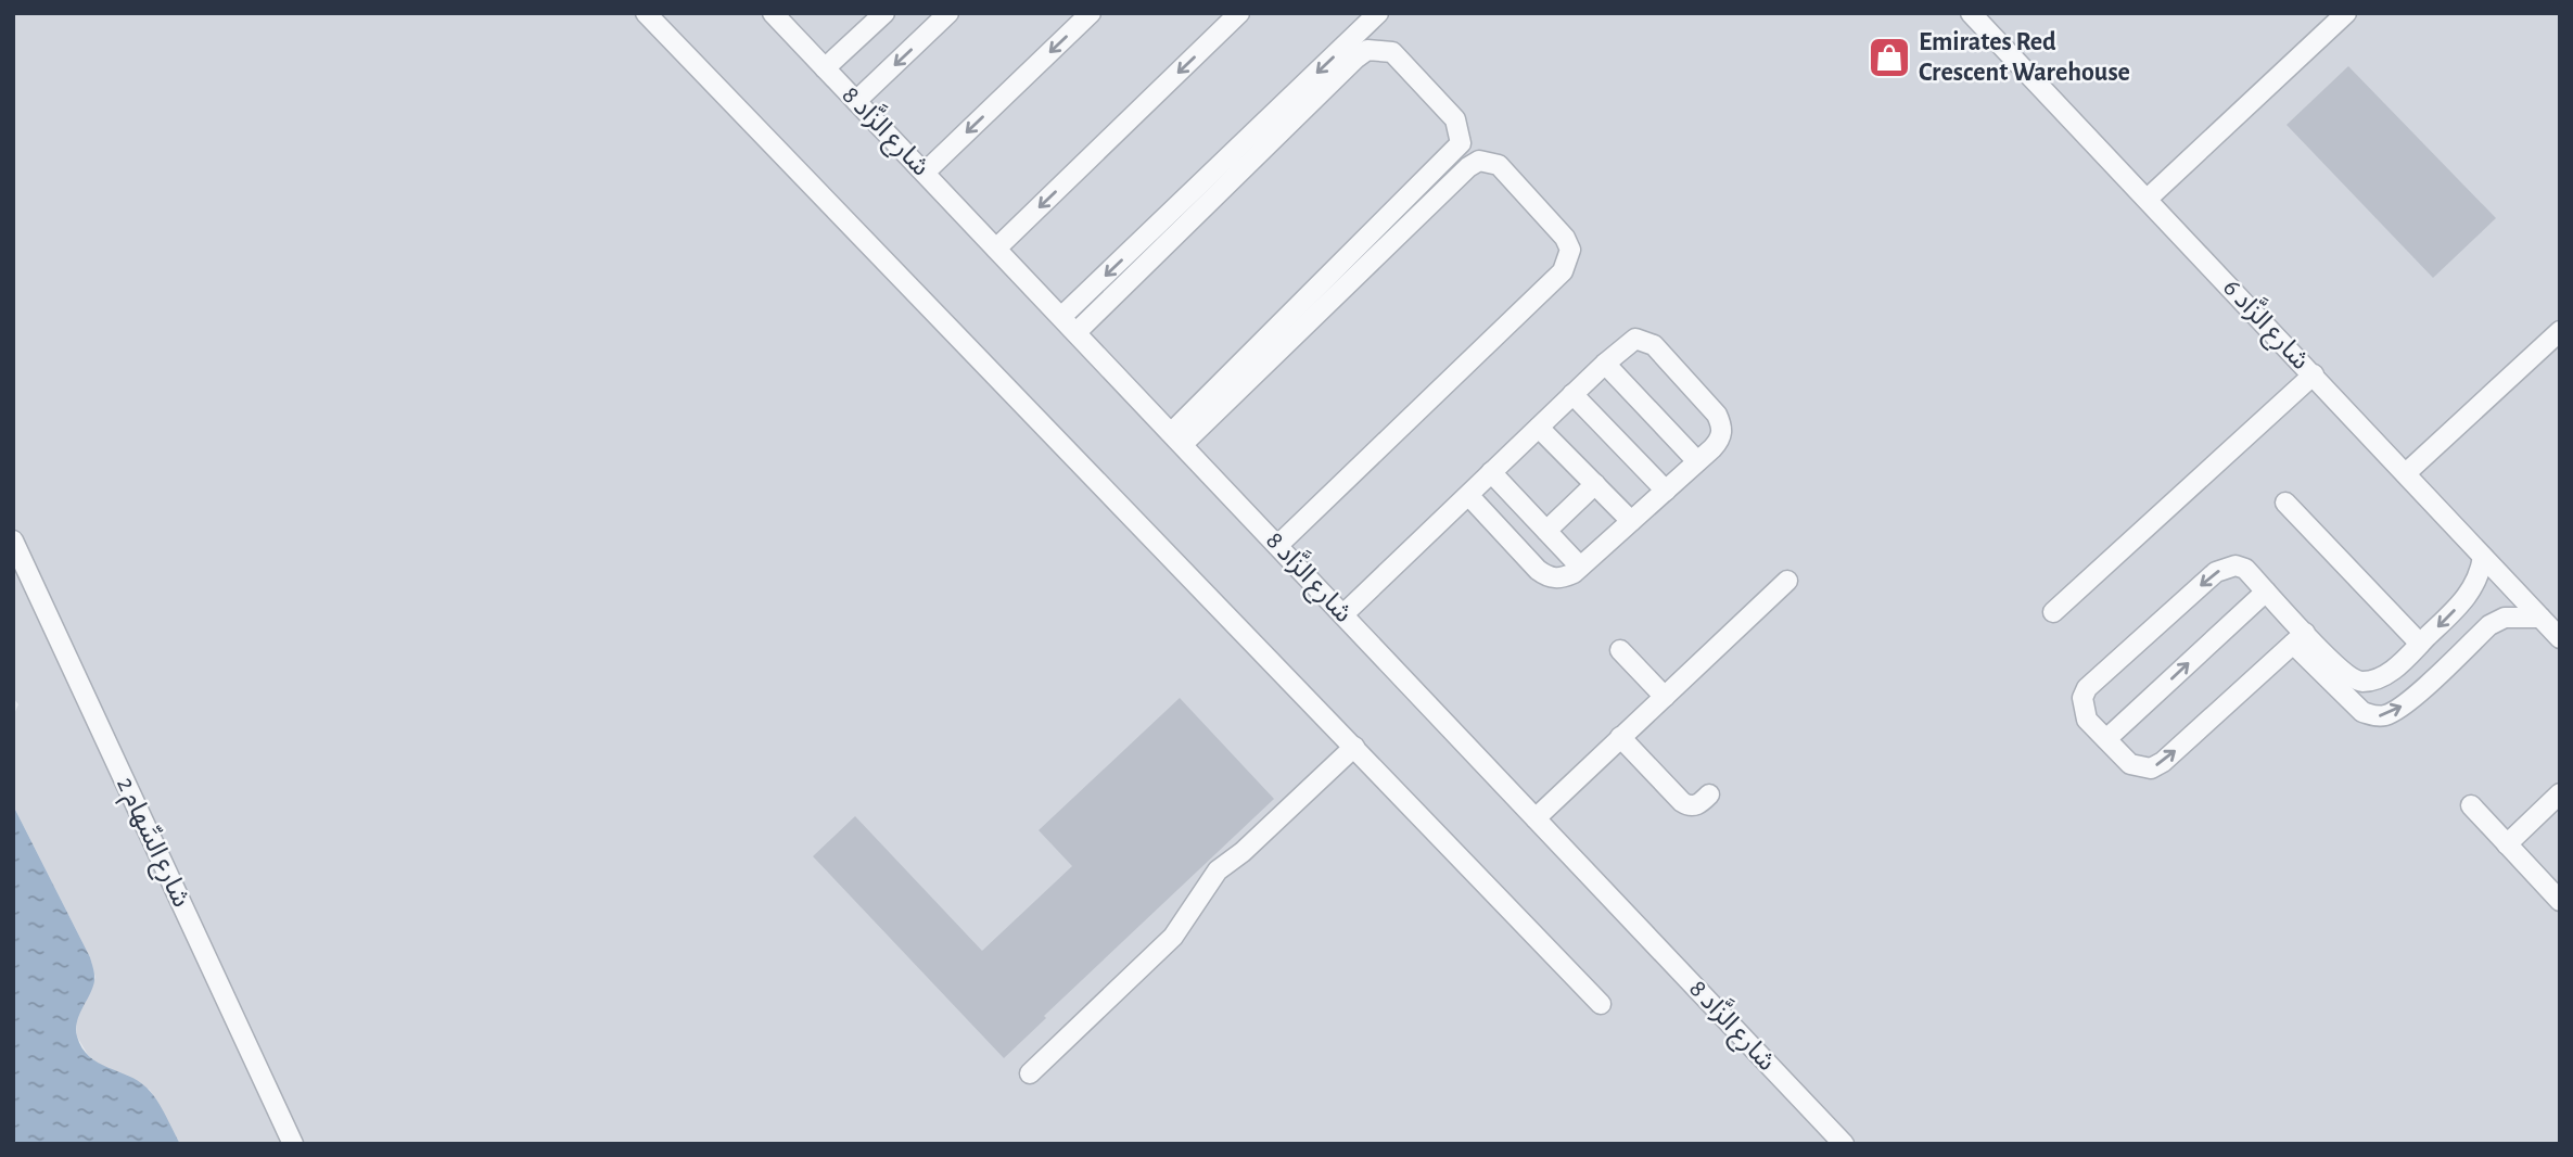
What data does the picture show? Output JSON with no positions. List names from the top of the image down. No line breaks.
{"streets":{"street":["شارع الزَّاد 8","شارع الزَّاد 6","شارع السِّهام 2"]},"places":{"shop":["Emirates Red Crescent Warehouse"]}}
